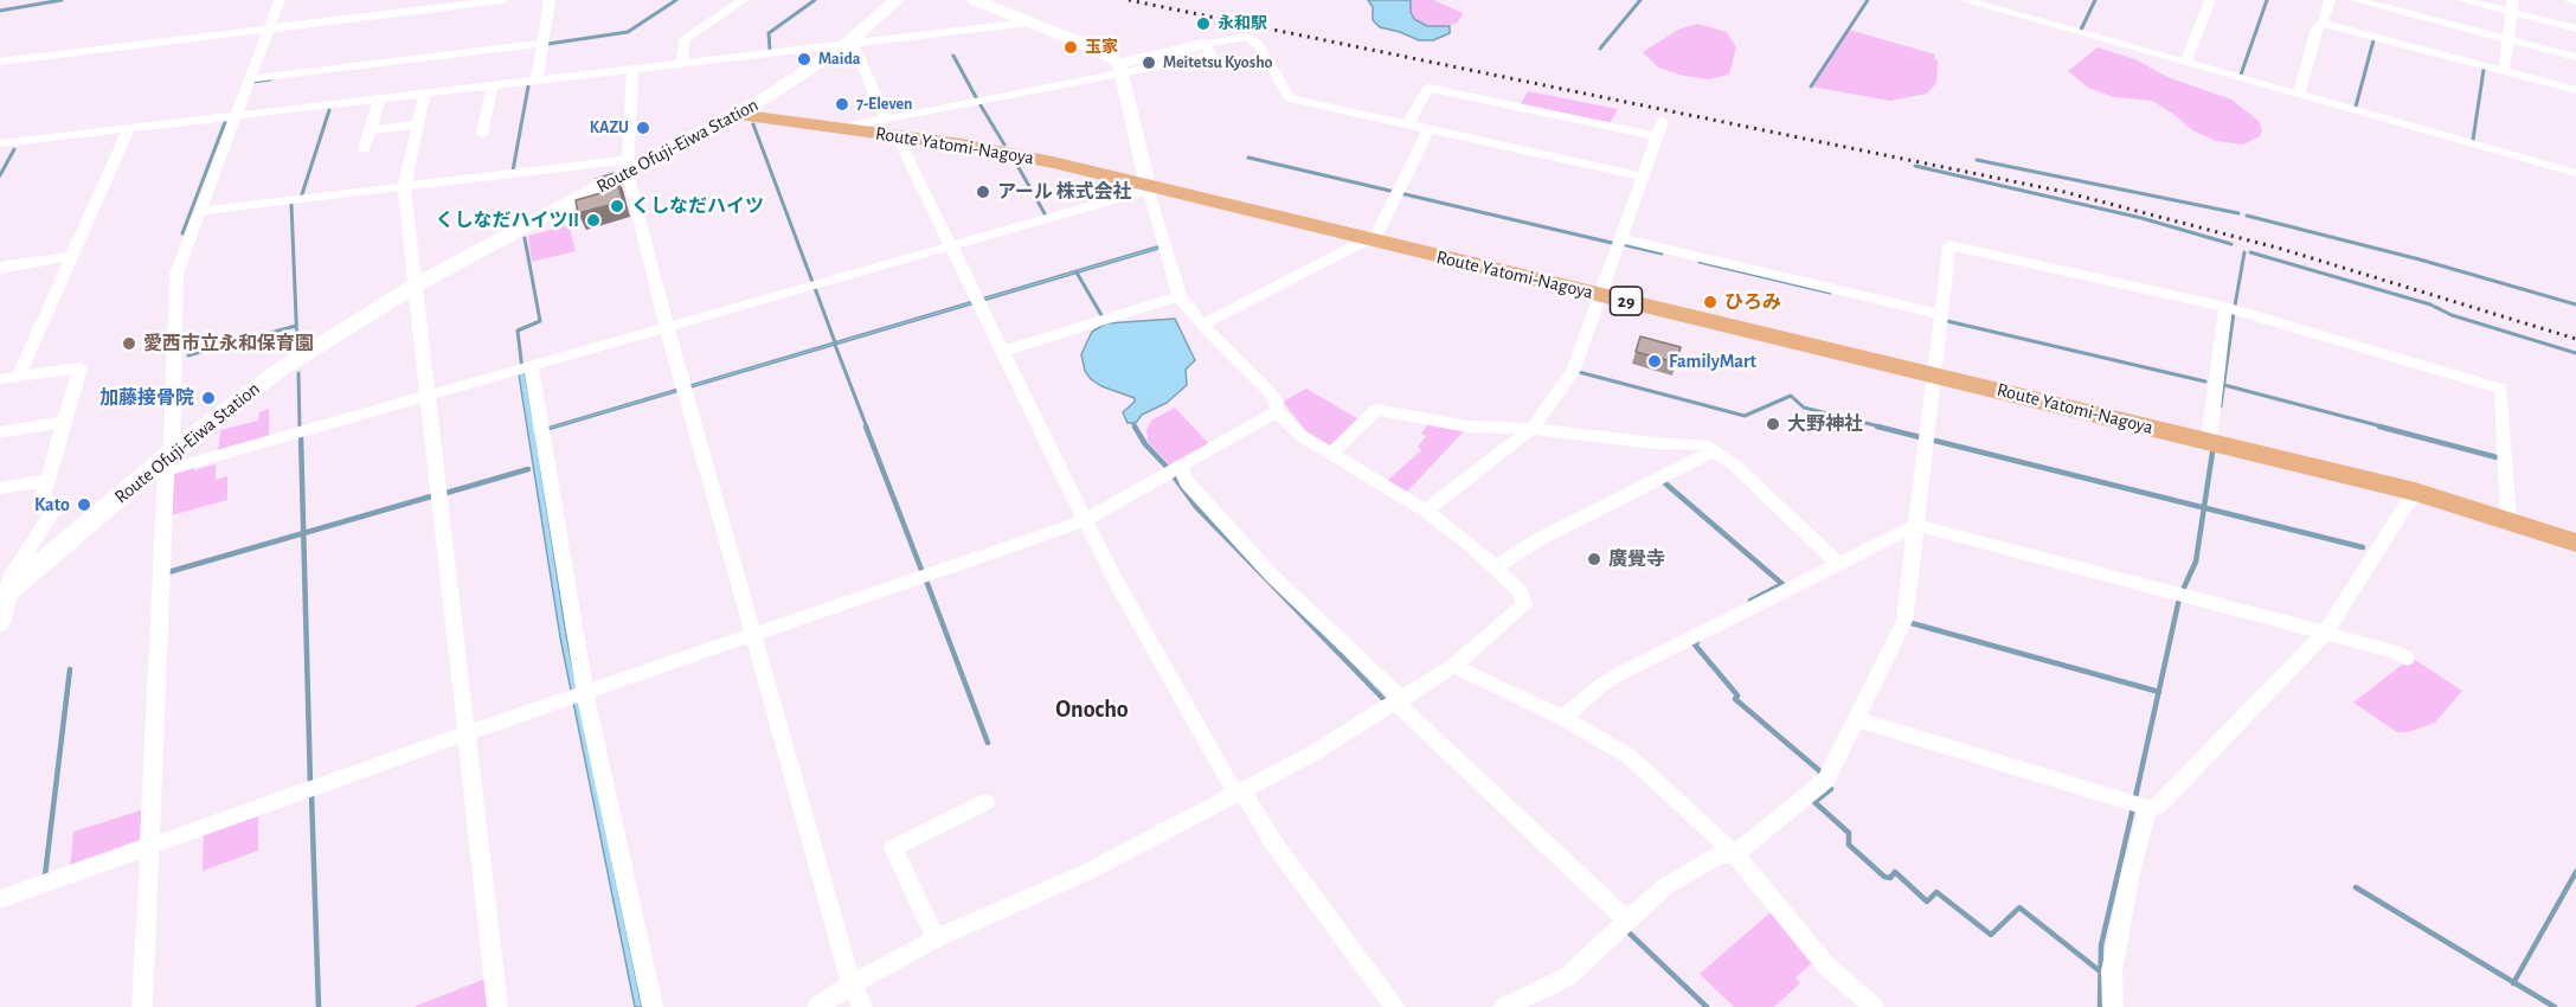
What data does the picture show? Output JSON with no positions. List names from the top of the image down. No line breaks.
{"streets":{"main road":["Route Ofuji-Eiwa Station","Route Yatomi-Nagoya","29"]},"crossings":[["Route Ofuji-Eiwa Station","Route Yatomi-Nagoya"]],"districts":["Onocho"],"places":["永和駅","玉家","Maida","Meitetsu Kyosho","7-Eleven","KAZU","アール 株式会社","くしなだハイツ","くしなだハイツII","ひろみ","愛西市立永和保育園","FamilyMart","加藤接骨院","大野神社","Kato","廣覺寺"]}
